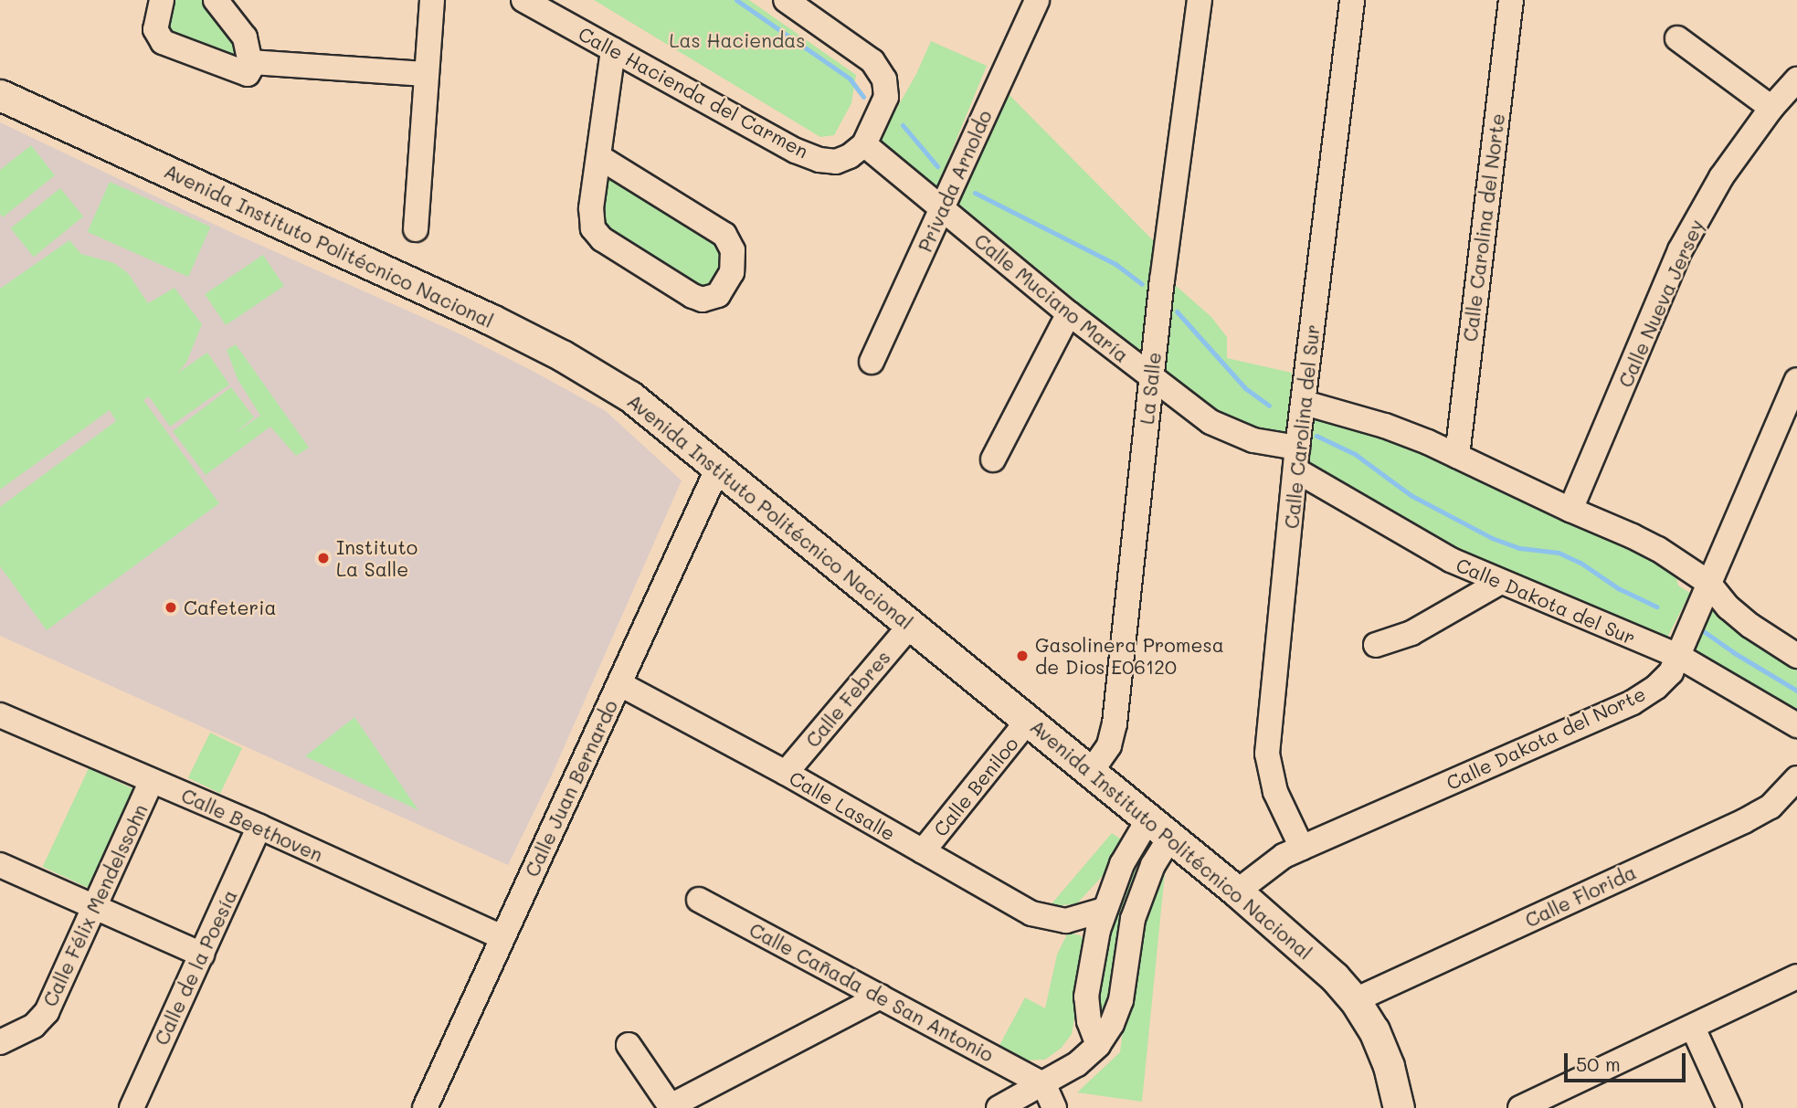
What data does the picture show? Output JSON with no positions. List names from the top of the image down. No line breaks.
{"streets":{"main road":["Avenida Instituto Politécnico Nacional"],"street":["Calle Hacienda del Carmen","Privada Arnoldo","Calle Carolina del Norte","Calle Muciano María","Calle Nueva Jersey","La Salle","Calle Carolina del Sur","Calle Dakota del Sur","Calle Febres","Calle Dakota del Norte","Calle Beniloo","Calle Juan Bernardo","Calle Lasalle","Calle Beethoven","Calle Florida","Calle Félix Mendelssohn","Calle de la Poesía","Calle Cañada de San Antonio"]},"crossings":[["Calle Hacienda del Carmen","Calle Muciano María"],["Privada Arnoldo","Calle Muciano María"],["Avenida Instituto Politécnico Nacional","La Salle"],["Avenida Instituto Politécnico Nacional","Calle Febres"],["Avenida Instituto Politécnico Nacional","Calle Dakota del Norte"],["Avenida Instituto Politécnico Nacional","Calle Beniloo"],["Avenida Instituto Politécnico Nacional","Calle Juan Bernardo"],["Avenida Instituto Politécnico Nacional","Calle Florida"],["Calle Muciano María","La Salle"],["Calle Muciano María","Calle Carolina del Sur"],["Calle Muciano María","Calle Dakota del Sur"],["Calle Carolina del Sur","Calle Dakota del Sur"],["Calle Carolina del Sur","Calle Dakota del Norte"],["Calle Dakota del Sur","Calle Dakota del Norte"],["Calle Febres","Calle Lasalle"],["Calle Beniloo","Calle Lasalle"],["Calle Juan Bernardo","Calle Lasalle"],["Calle Juan Bernardo","Calle Beethoven"],["Calle Beethoven","Calle Félix Mendelssohn"],["Calle Beethoven","Calle de la Poesía"]],"parks":["Las Haciendas"],"places":["Instituto La Salle","Cafeteria","Gasolinera Promesa de Dios E06120"],"scale_bar":"50 m"}
